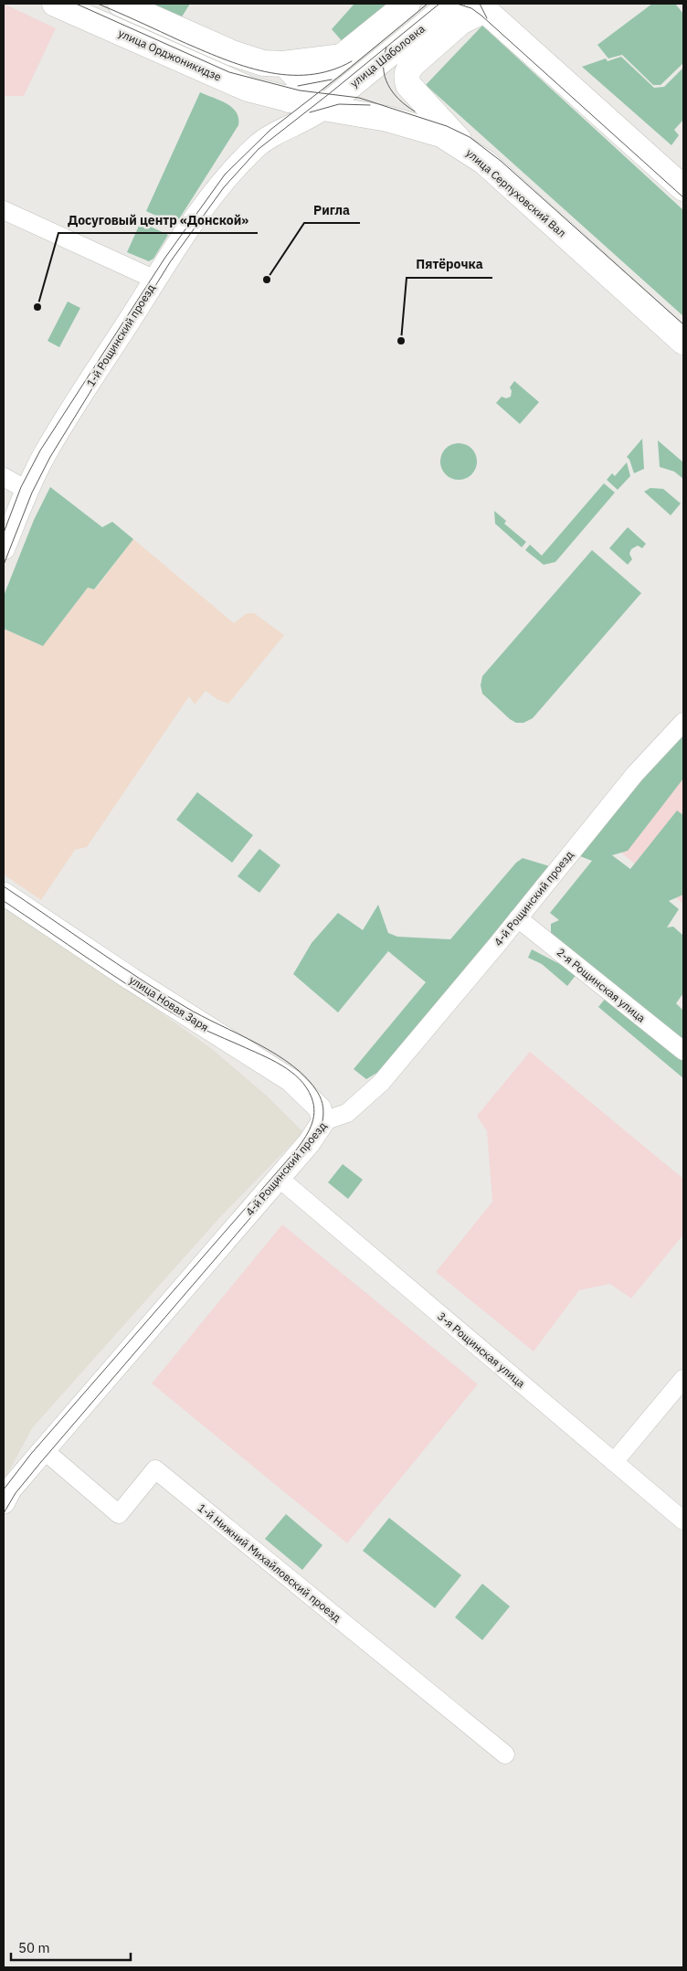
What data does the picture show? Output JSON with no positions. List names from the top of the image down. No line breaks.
{"streets":{"main road":["улица Орджоникидзе","улица Шаболовка","улица Серпуховский Вал"],"street":["1-й Рощинский проезд","4-й Рощинский проезд","2-я Рощинская улица","улица Новая Заря","3-я Рощинская улица","1-й Нижний Михайловский проезд"]},"crossings":[["улица Орджоникидзе","улица Серпуховский Вал"],["улица Орджоникидзе","1-й Рощинский проезд"],["улица Шаболовка","улица Серпуховский Вал"],["улица Шаболовка","1-й Рощинский проезд"],["улица Серпуховский Вал","1-й Рощинский проезд"],["4-й Рощинский проезд","2-я Рощинская улица"],["4-й Рощинский проезд","улица Новая Заря"],["4-й Рощинский проезд","3-я Рощинская улица"],["4-й Рощинский проезд","1-й Нижний Михайловский проезд"]],"places":["Ригла","Досуговый центр «Донской»","Пятёрочка"],"scale_bar":"50 m"}
